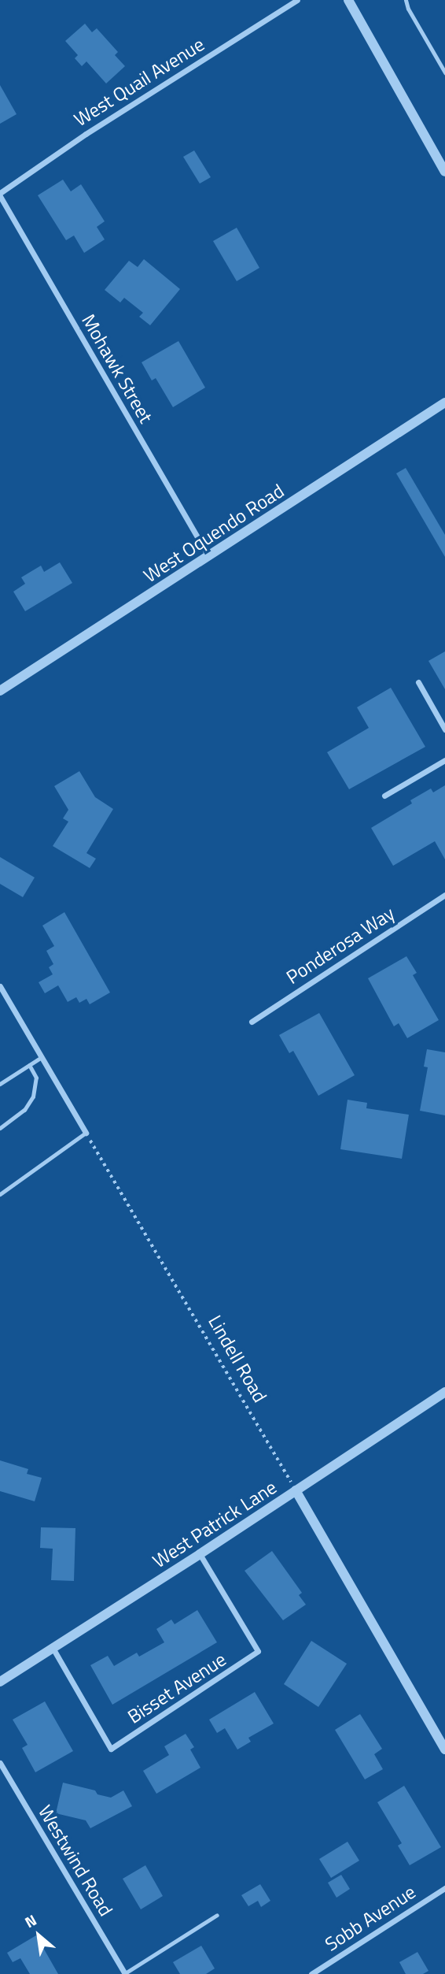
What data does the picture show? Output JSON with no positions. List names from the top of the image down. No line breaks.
{"streets":{"street":["West Quail Avenue","Mohawk Street","West Oquendo Road","Ponderosa Way","West Patrick Lane","Bisset Avenue","Westwind Road","Sobb Avenue"],"path":["Lindell Road"]},"crossings":[["West Quail Avenue","Mohawk Street"],["Mohawk Street","West Oquendo Road"],["Lindell Road","West Patrick Lane"],["West Patrick Lane","Bisset Avenue"]],"north":"top left"}
